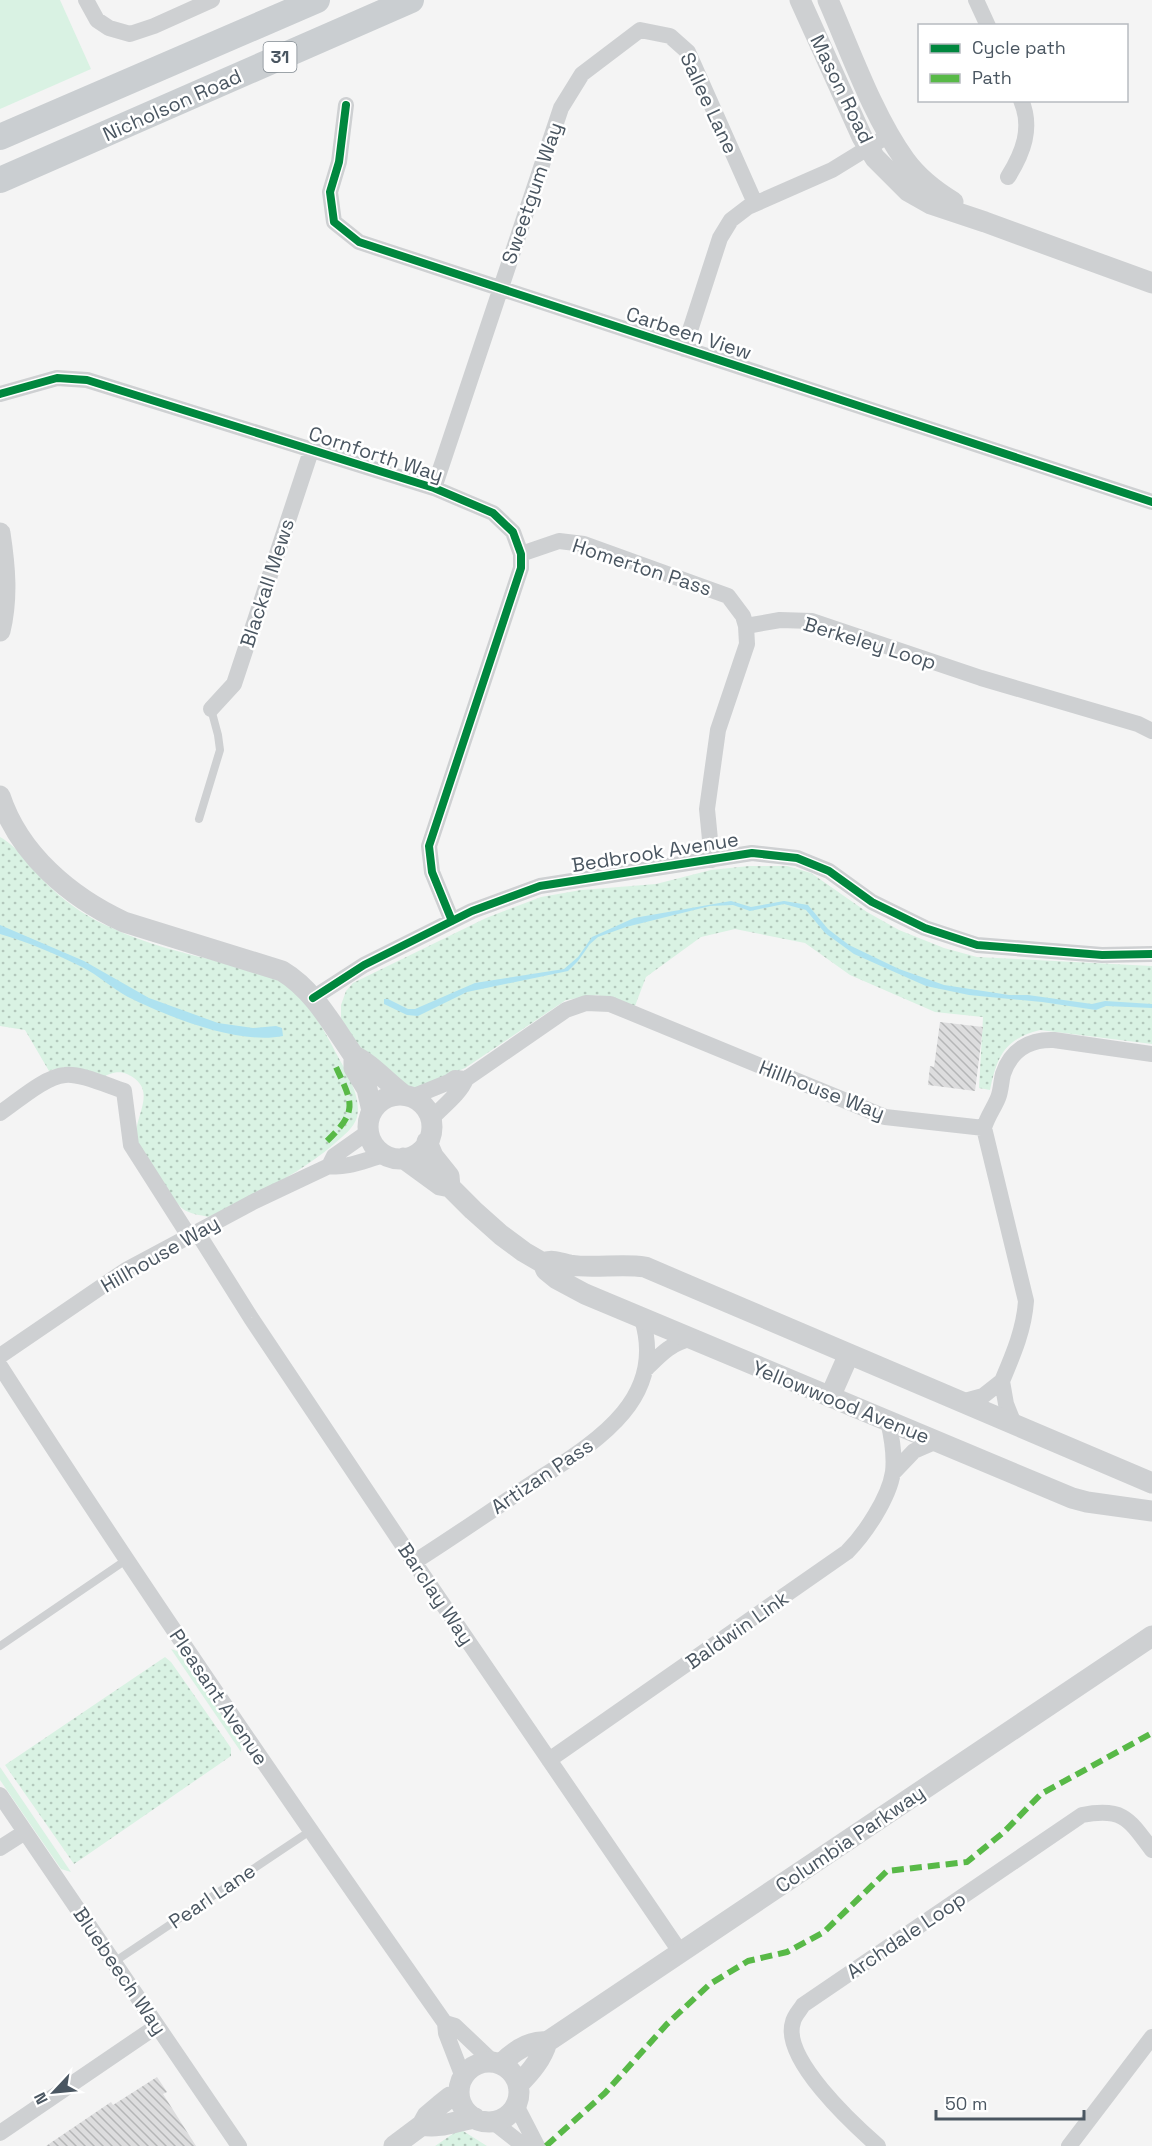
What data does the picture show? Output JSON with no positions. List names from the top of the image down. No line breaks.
{"streets":{"main road":["31","Nicholson Road"],"street":["Mason Road","Sallee Lane","Sweetgum Way","Carbeen View","Cornforth Way","Homerton Pass","Blackall Mews","Berkeley Loop","Bedbrook Avenue","Hillhouse Way","Yellowwood Avenue","Artizan Pass","Barclay Way","Baldwin Link","Pleasant Avenue","Columbia Parkway","Archdale Loop","Bluebeech Way"],"lane":["Pearl Lane"]},"crossings":[["Sallee Lane","Sweetgum Way"],["Sweetgum Way","Carbeen View"],["Sweetgum Way","Cornforth Way"],["Cornforth Way","Homerton Pass"],["Cornforth Way","Blackall Mews"],["Homerton Pass","Berkeley Loop"],["Hillhouse Way","Yellowwood Avenue"],["Hillhouse Way","Barclay Way"],["Yellowwood Avenue","Artizan Pass"],["Yellowwood Avenue","Baldwin Link"],["Artizan Pass","Barclay Way"],["Barclay Way","Baldwin Link"],["Barclay Way","Columbia Parkway"],["Pleasant Avenue","Columbia Parkway"],["Pleasant Avenue","Pearl Lane"],["Pearl Lane","Bluebeech Way"]],"legend":["Cycle path","Path"],"scale_bar":"50 m","north":"bottom left"}
